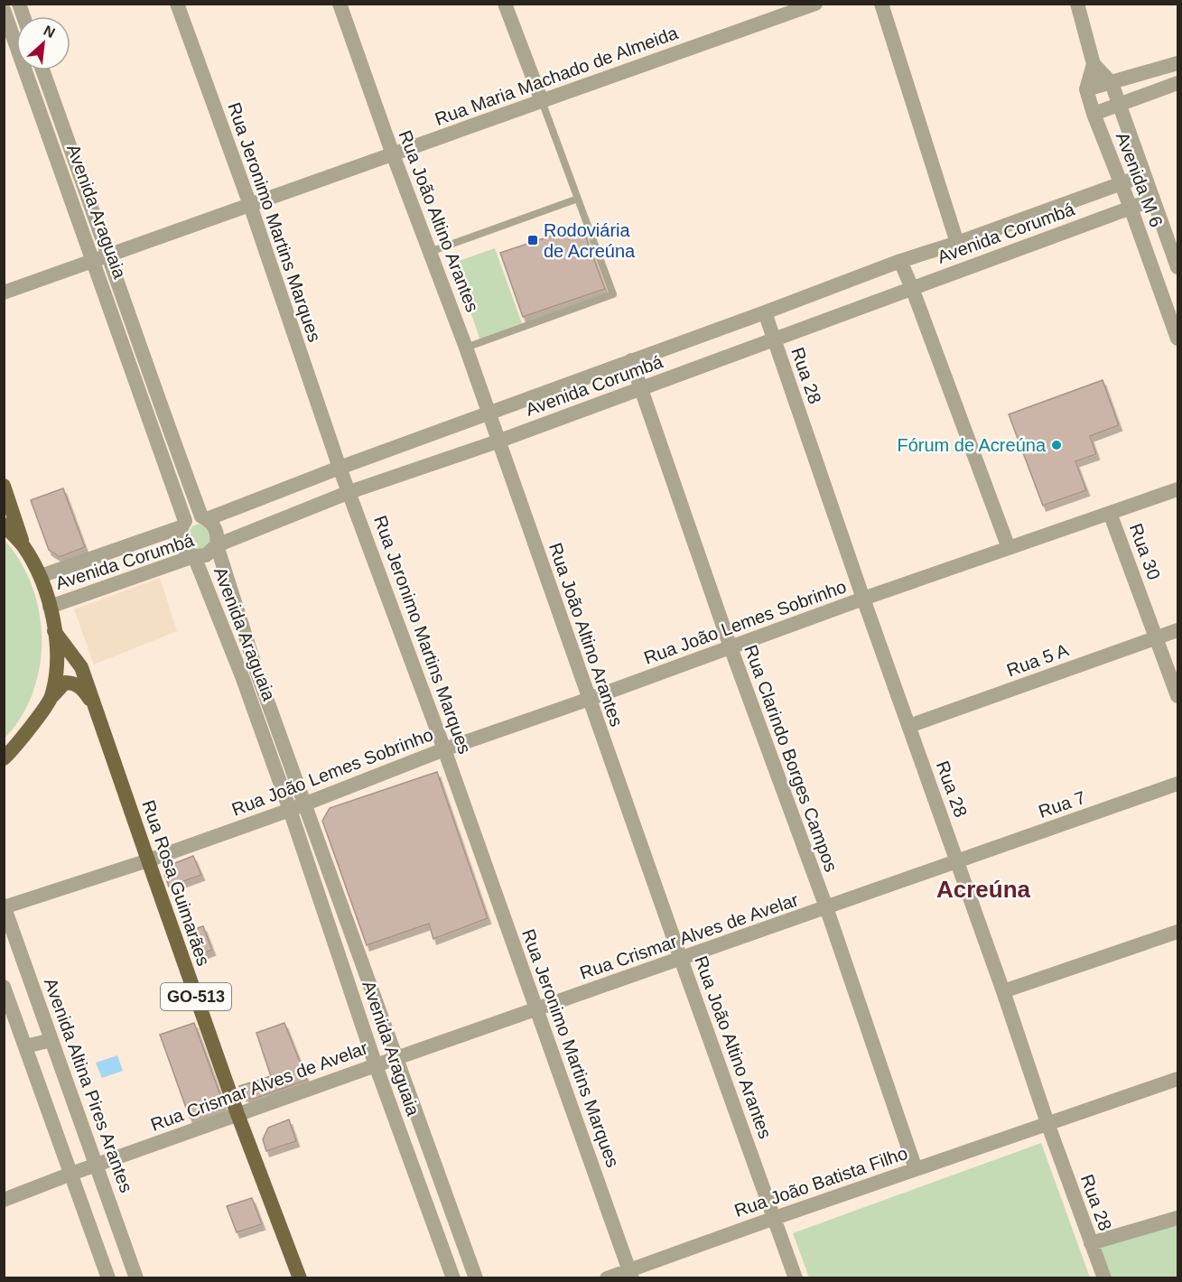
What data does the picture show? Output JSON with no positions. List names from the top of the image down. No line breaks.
{"streets":{"main road":["Rua Rosa Guimarães","GO-513"],"street":["Rua Maria Machado de Almeida","Avenida M 6","Avenida Araguaia","Rua João Altino Arantes","Rua Jeronimo Martins Marques","Avenida Corumbá","Rua 28","Rua 30","Rua João Lemes Sobrinho","Rua 5 A","Rua Clarindo Borges Campos","Rua 7","Rua Crismar Alves de Avelar","Avenida Altina Pires Arantes","Rua João Batista Filho"]},"crossings":[["Rua Maria Machado de Almeida","Avenida Araguaia"],["Rua Maria Machado de Almeida","Rua João Altino Arantes"],["Rua Maria Machado de Almeida","Rua Jeronimo Martins Marques"],["Avenida M 6","Avenida Corumbá"],["Avenida Araguaia","Avenida Corumbá"],["Avenida Araguaia","Rua João Lemes Sobrinho"],["Avenida Araguaia","Rua Crismar Alves de Avelar"],["Rua João Altino Arantes","Avenida Corumbá"],["Rua João Altino Arantes","Rua João Lemes Sobrinho"],["Rua João Altino Arantes","Rua Crismar Alves de Avelar"],["Rua João Altino Arantes","Rua João Batista Filho"],["Rua Jeronimo Martins Marques","Avenida Corumbá"],["Rua Jeronimo Martins Marques","Rua João Lemes Sobrinho"],["Rua Jeronimo Martins Marques","Rua Crismar Alves de Avelar"],["Rua Jeronimo Martins Marques","Rua João Batista Filho"],["Avenida Corumbá","Rua 28"],["Avenida Corumbá","Rua Clarindo Borges Campos"],["Rua 28","Rua João Lemes Sobrinho"],["Rua 28","Rua 5 A"],["Rua 28","Rua 7"],["Rua 28","Rua Crismar Alves de Avelar"],["Rua 28","Rua João Batista Filho"],["Rua 30","Rua João Lemes Sobrinho"],["Rua 30","Rua 5 A"],["Rua João Lemes Sobrinho","Rua Clarindo Borges Campos"],["Rua João Lemes Sobrinho","Rua Rosa Guimarães"],["Rua João Lemes Sobrinho","Avenida Altina Pires Arantes"],["Rua Clarindo Borges Campos","Rua Crismar Alves de Avelar"],["Rua Clarindo Borges Campos","Rua João Batista Filho"],["Rua 7","Rua Crismar Alves de Avelar"],["Rua Rosa Guimarães","Rua Crismar Alves de Avelar"],["Rua Crismar Alves de Avelar","Avenida Altina Pires Arantes"]],"districts":["Acreúna"],"places":{"transit":["Rodoviária de Acreúna"],"other":["Fórum de Acreúna"]},"north":"top right"}
